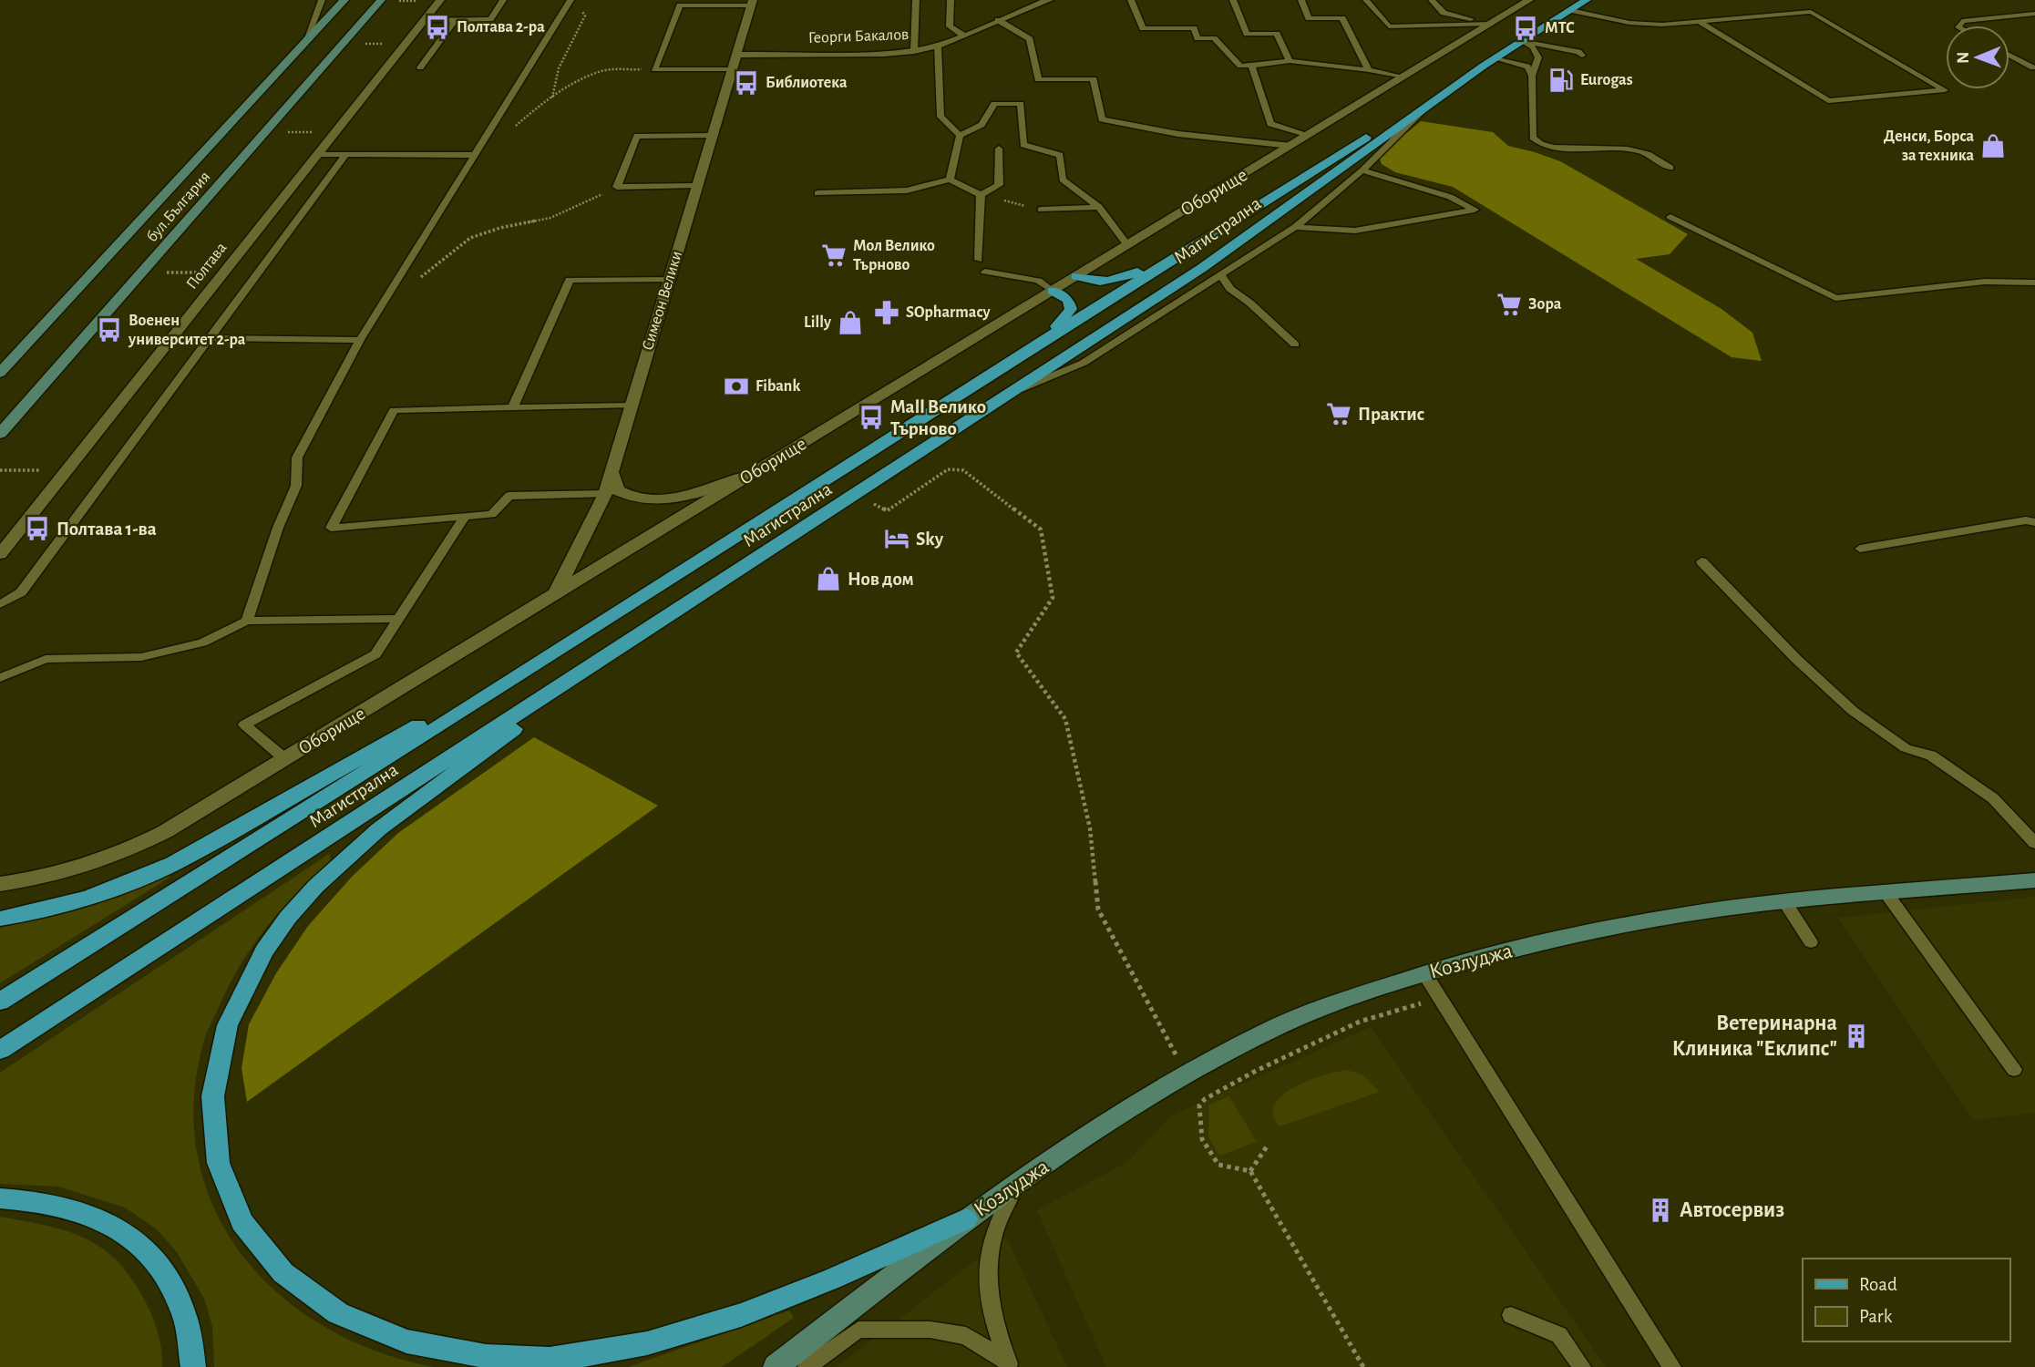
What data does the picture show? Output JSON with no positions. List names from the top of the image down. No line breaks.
{"streets":{"main road":["бул.България","Магистрална","Козлуджа"],"street":["Георги Бакалов","Оборище","Полтава","Симеон Велики"]},"crossings":[["Георги Бакалов","Симеон Велики"],["Оборище","Симеон Велики"]],"places":{"bus stop":["Полтава 2-ра","МТС","Библиотека","Военен университет 2-ра","Mall Велико Търново","Полтава 1-ва"],"fuel station":["Eurogas"],"shop":["Денси, Борса за техника","Lilly","Нов дом"],"supermarket":["Мол Велико Търново","Зора","Практис"],"pharmacy":["SOpharmacy"],"bank":["Fibank"],"hotel":["Sky"],"building":["Ветеринарна Клиника \"Еклипс\"","Автосервиз"]},"legend":["Road","Park"],"north":"left"}
